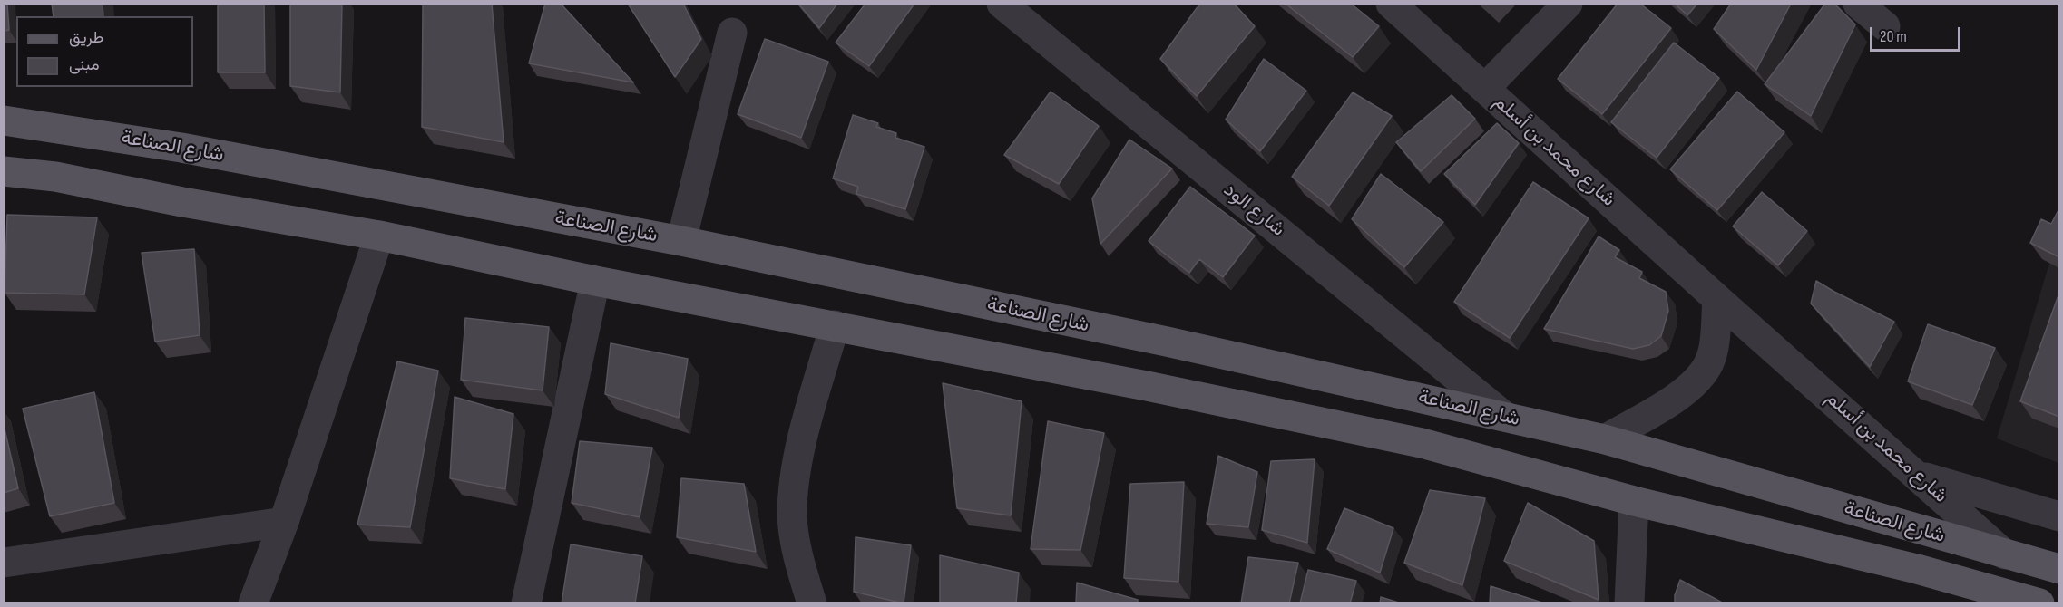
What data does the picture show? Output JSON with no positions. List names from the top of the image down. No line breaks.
{"streets":{"main road":["شارع الصناعة"],"street":["شارع محمد بن أسلم","شارع الود"]},"crossings":[["شارع الصناعة","شارع محمد بن أسلم"],["شارع الصناعة","شارع الود"]],"legend":["طريق","مبنى"],"scale_bar":"20 m"}
